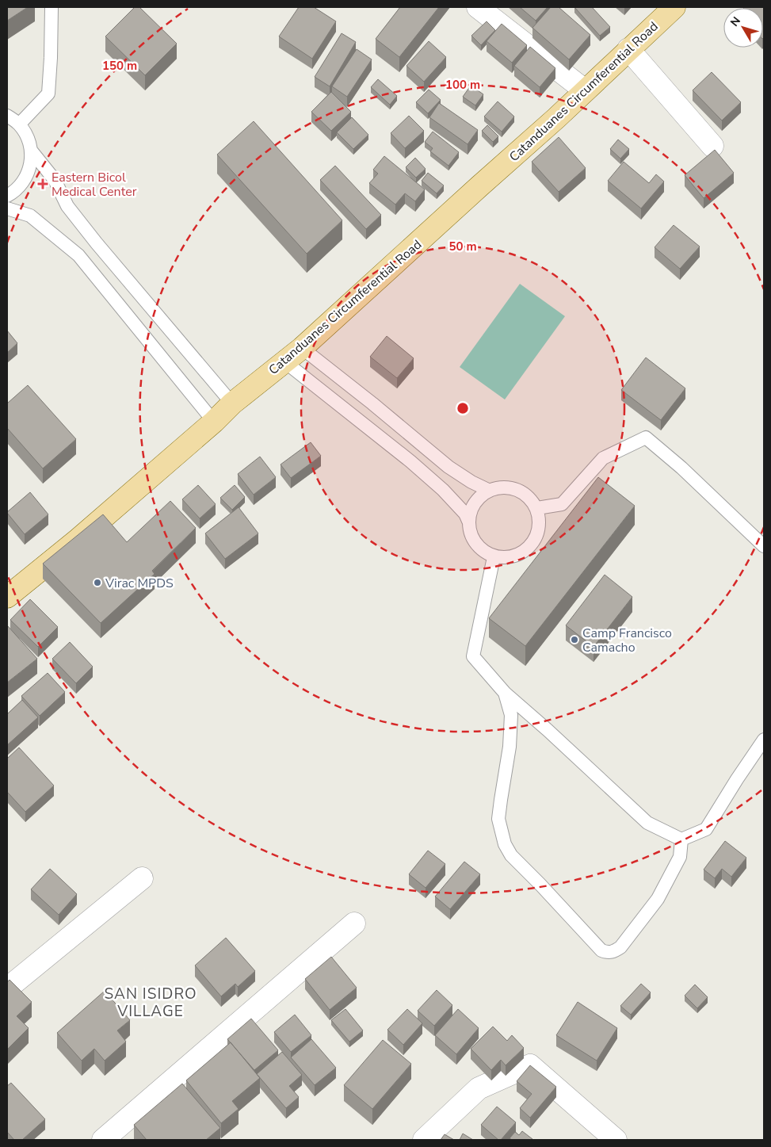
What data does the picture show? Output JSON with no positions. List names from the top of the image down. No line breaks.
{"streets":{"main road":["Catanduanes Circumferential Road"]},"districts":["SAN ISIDRO VILLAGE"],"places":{"health":["Eastern Bicol Medical Center"],"other":["Virac MPDS","Camp Francisco Camacho"]},"north":"top left","rings":["150 m","100 m","50 m"]}
